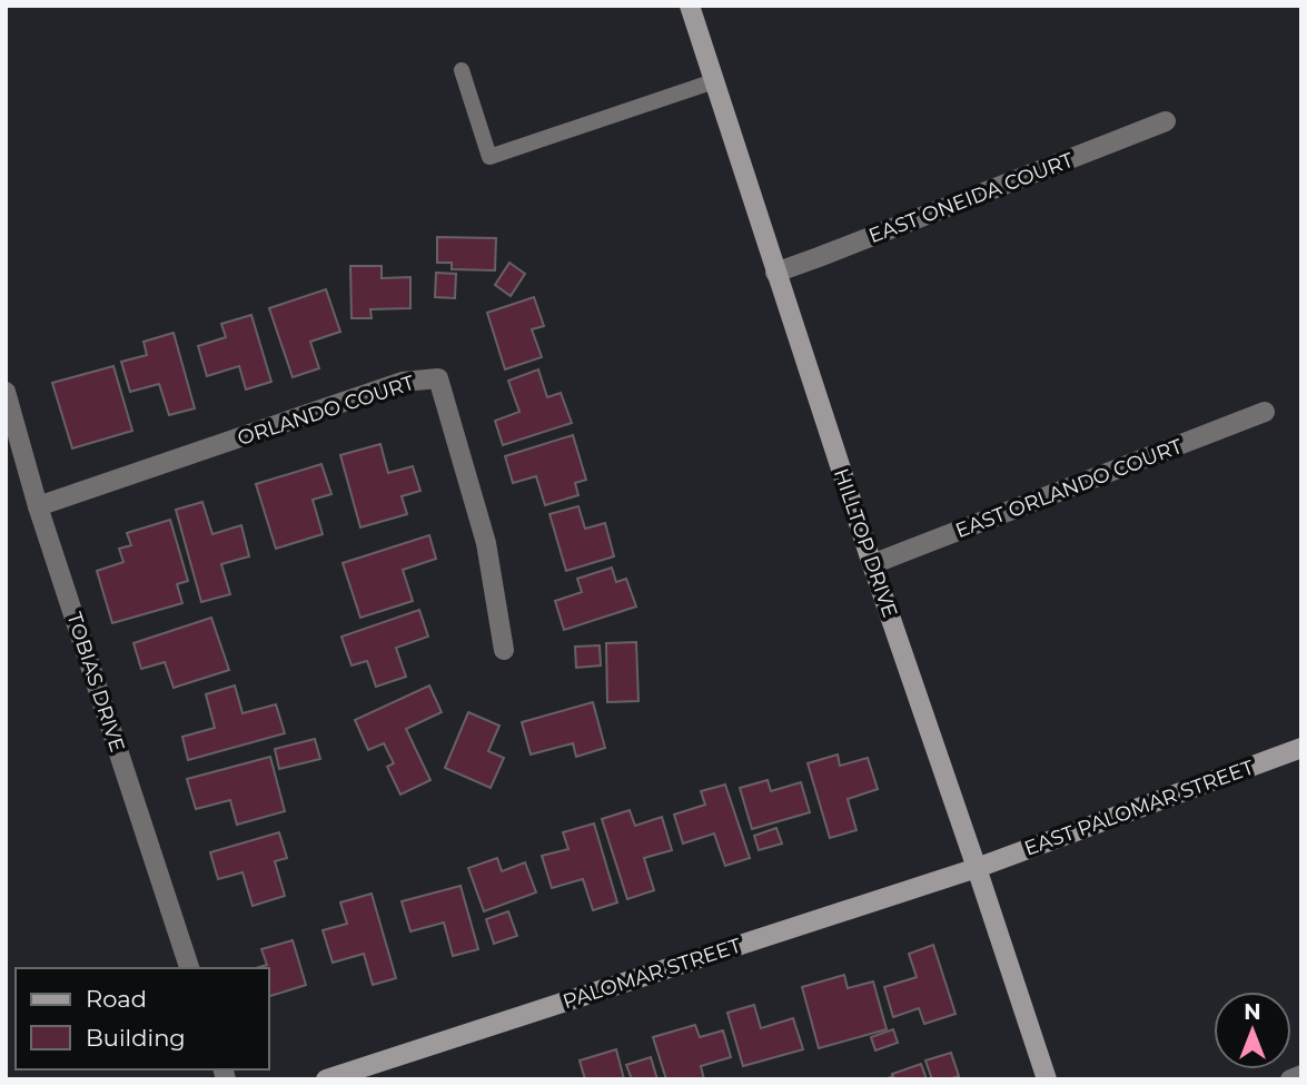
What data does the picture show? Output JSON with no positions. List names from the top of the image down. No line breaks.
{"streets":{"main road":["HILLTOP DRIVE","EAST PALOMAR STREET","PALOMAR STREET"],"street":["EAST ONEIDA COURT","ORLANDO COURT","EAST ORLANDO COURT","TOBIAS DRIVE"]},"crossings":[["EAST ONEIDA COURT","HILLTOP DRIVE"],["ORLANDO COURT","TOBIAS DRIVE"],["EAST ORLANDO COURT","HILLTOP DRIVE"],["HILLTOP DRIVE","EAST PALOMAR STREET"],["HILLTOP DRIVE","PALOMAR STREET"],["EAST PALOMAR STREET","PALOMAR STREET"]],"legend":["Road","Building"],"north":"top"}
